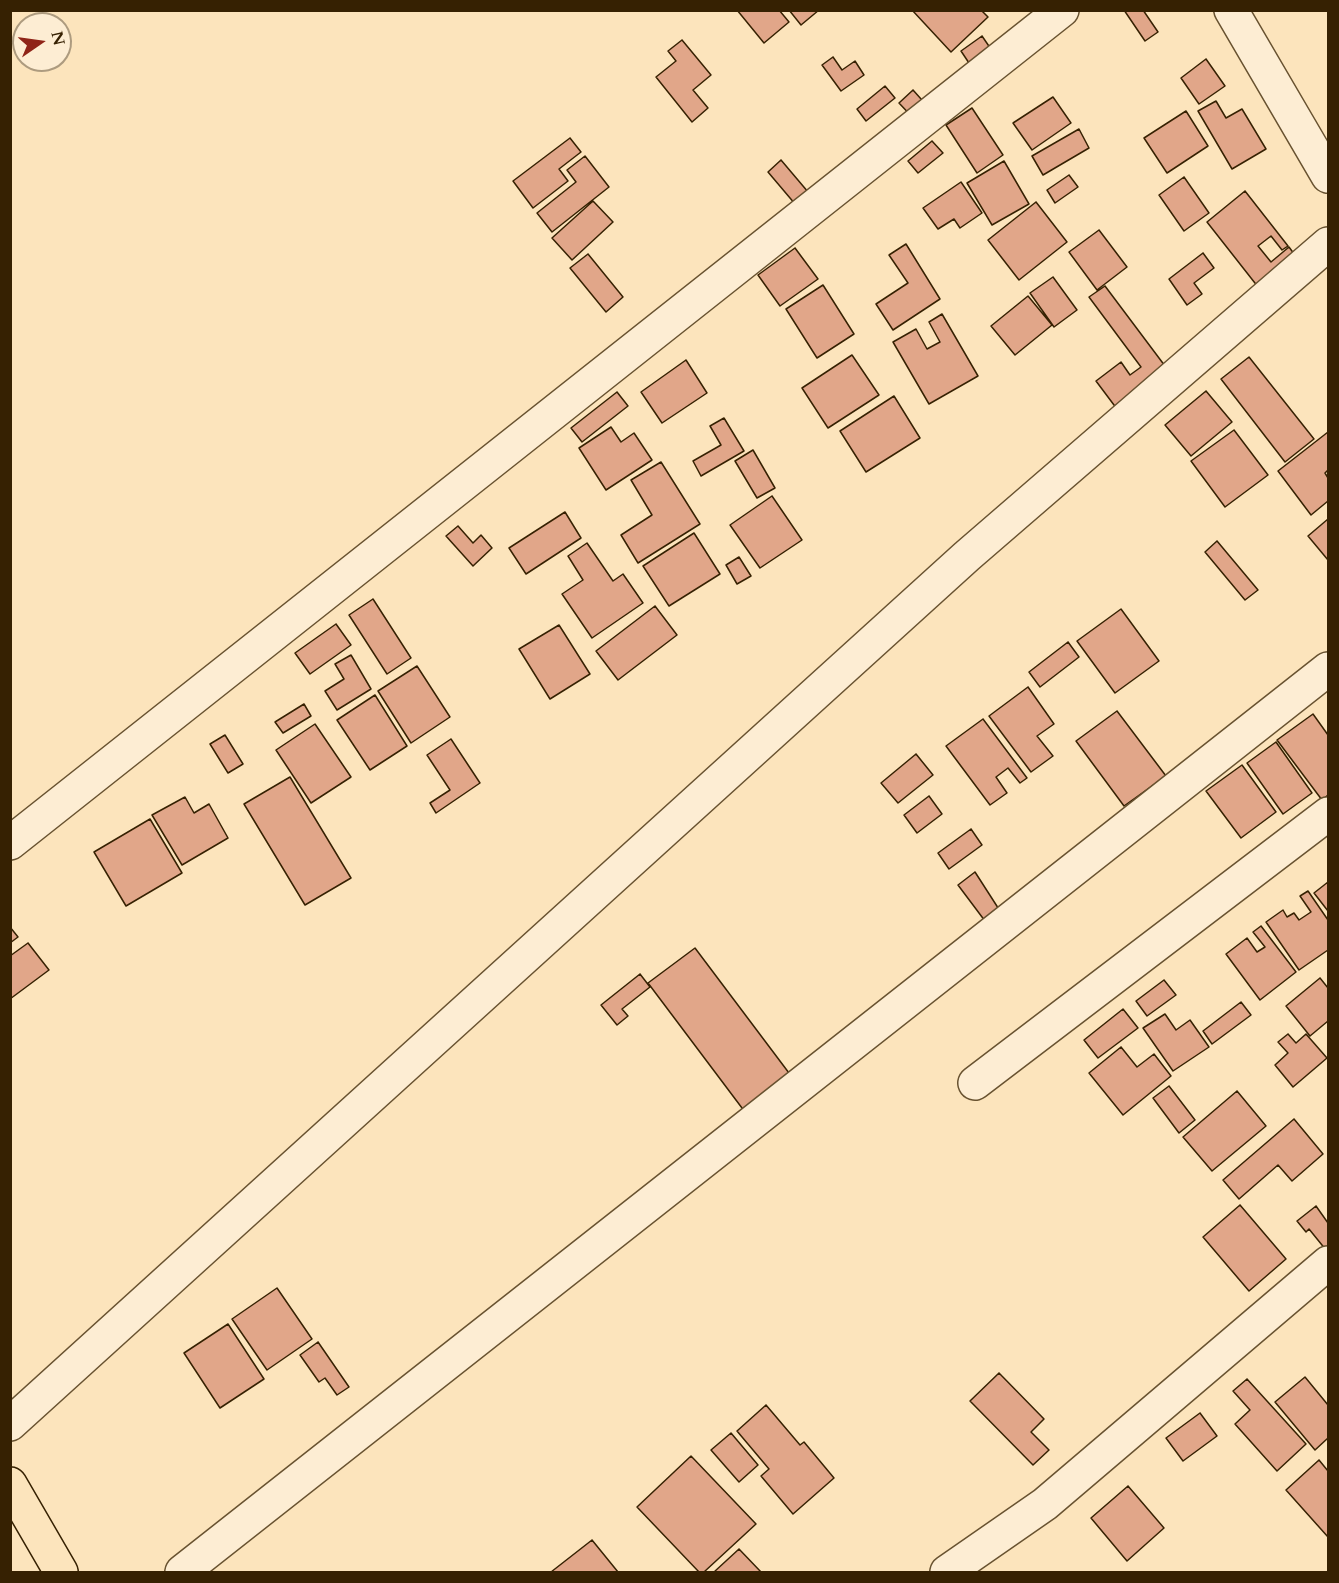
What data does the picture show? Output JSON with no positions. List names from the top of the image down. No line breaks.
{"north":"right"}
